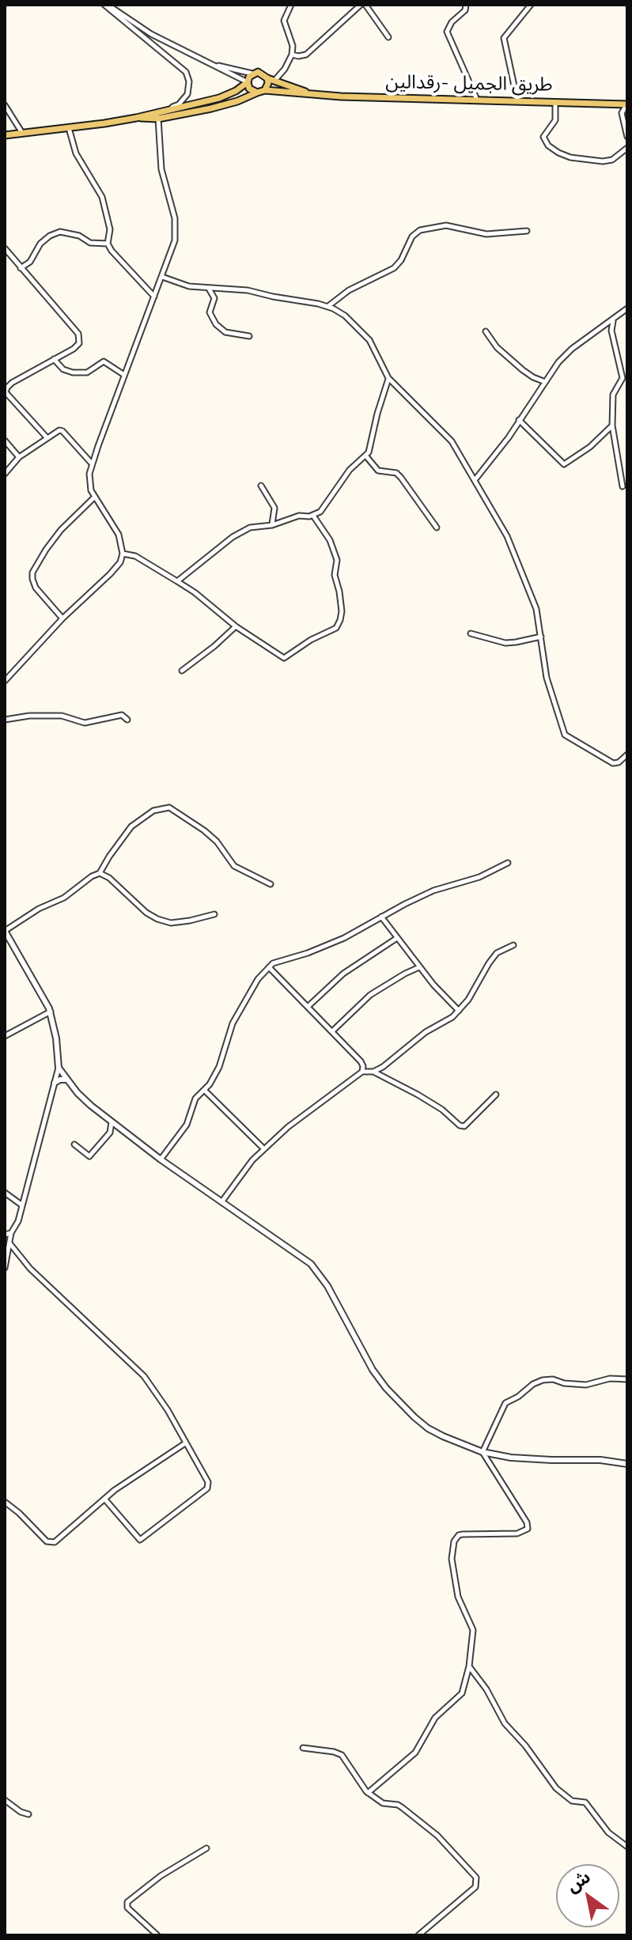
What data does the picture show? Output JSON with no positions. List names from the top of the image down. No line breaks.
{"streets":{"main road":["طريق الجميل -رقدالين"]},"north":"top left"}
